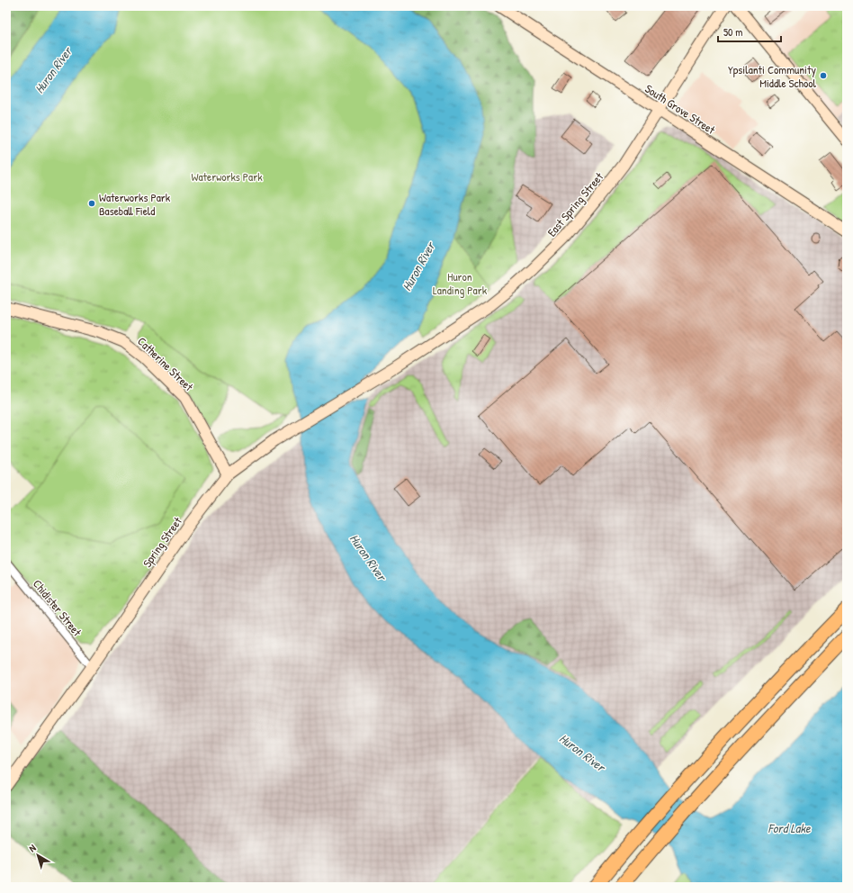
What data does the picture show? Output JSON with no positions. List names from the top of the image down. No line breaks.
{"streets":{"main road":["South Grove Street","East Spring Street","Catherine Street","Spring Street"],"street":["Chidister Street"]},"crossings":[["South Grove Street","East Spring Street"],["East Spring Street","Spring Street"],["Catherine Street","Spring Street"],["Spring Street","Chidister Street"]],"water":["Huron River","Ford Lake"],"parks":["Waterworks Park","Huron Landing Park"],"places":["Ypsilanti Community Middle School","Waterworks Park Baseball Field"],"scale_bar":"50 m","north":"top left"}
